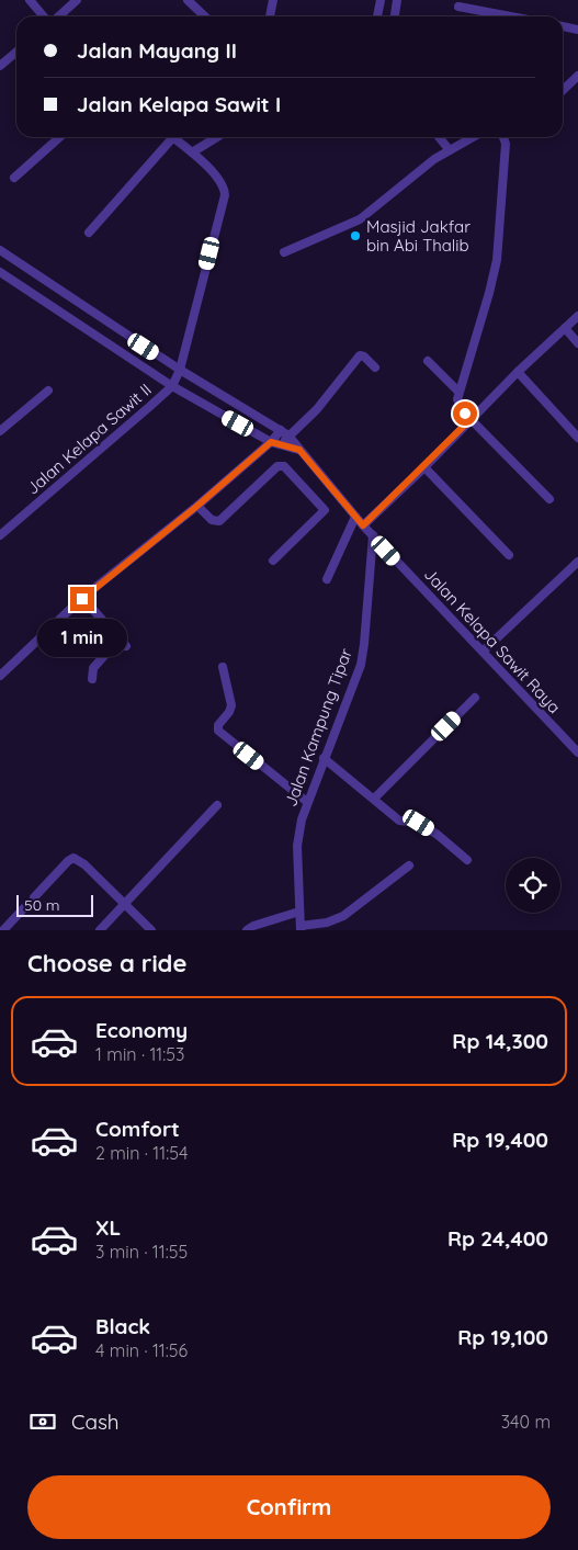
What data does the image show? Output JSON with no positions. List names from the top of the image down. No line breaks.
{"streets":{"street":["Jalan Kelapa Sawit II","Jalan Kelapa Sawit Raya","Jalan Kampung Tipar"]},"crossings":[["Jalan Kelapa Sawit II","Jalan Kelapa Sawit Raya"],["Jalan Kelapa Sawit Raya","Jalan Kampung Tipar"]],"places":["Masjid Jakfar bin Abi Thalib"],"scale_bar":"50 m","page":{"banner":["Jalan Mayang II","Jalan Kelapa Sawit I"],"bubble":"1 min","scale":"50 m","heading":"Choose a ride","list":[{"name":"Economy","note":"1 min · 11:53","value":"Rp 14,300"},{"name":"Comfort","note":"2 min · 11:54","value":"Rp 19,400"},{"name":"XL","note":"3 min · 11:55","value":"Rp 24,400"},{"name":"Black","note":"4 min · 11:56","value":"Rp 19,100"}],"pay":["Cash","340 m"],"buttons":"Confirm"}}
